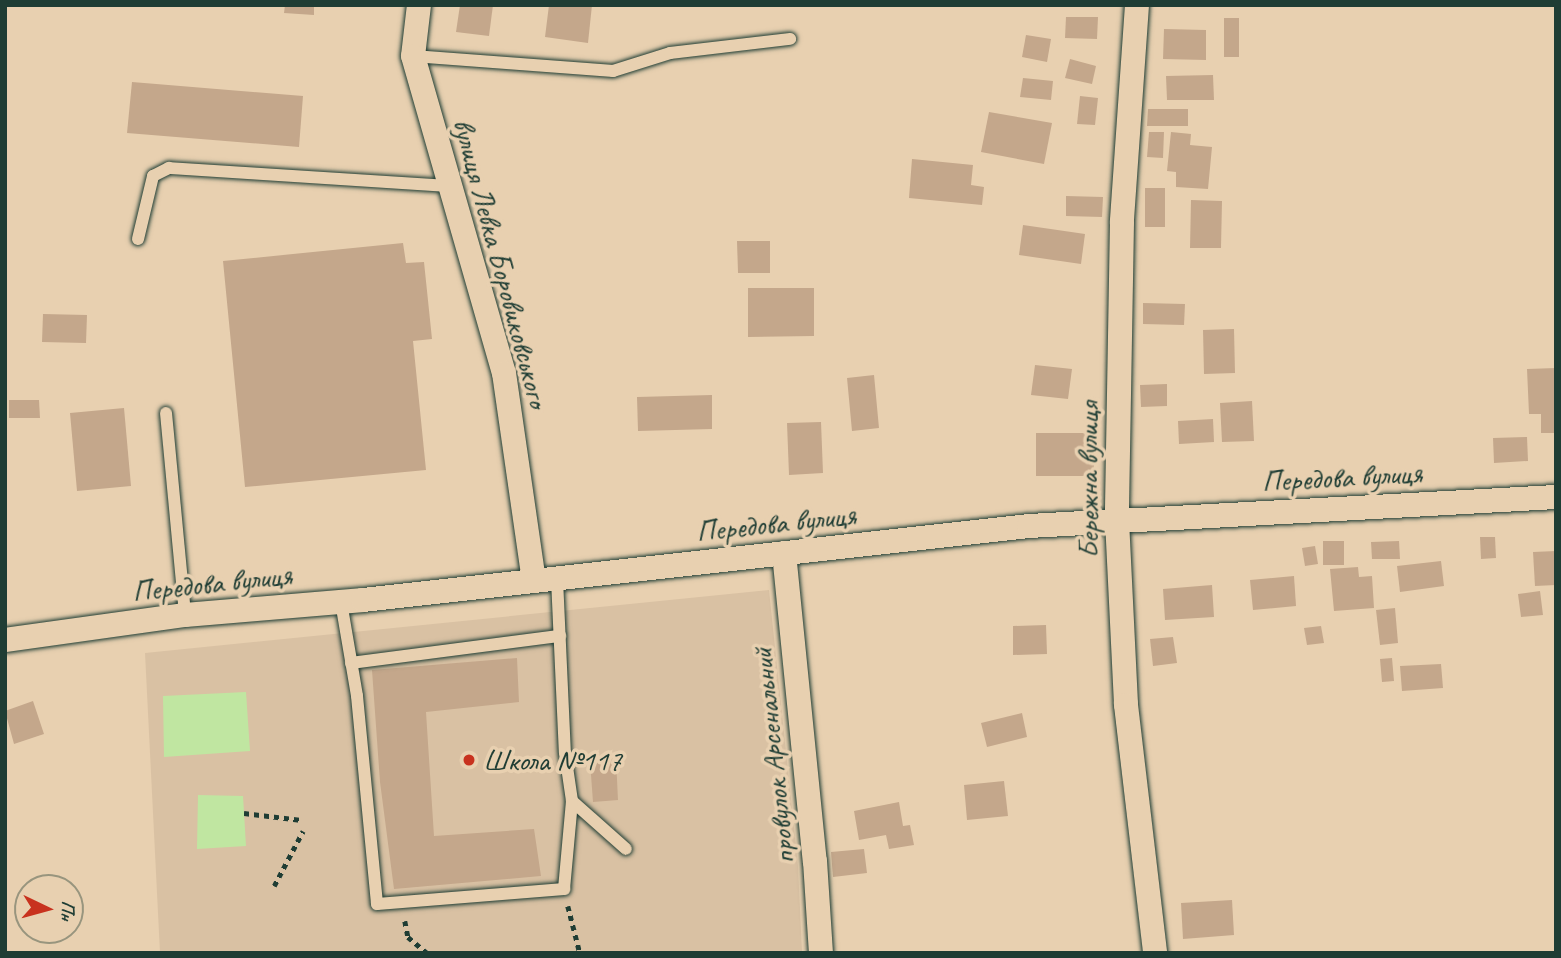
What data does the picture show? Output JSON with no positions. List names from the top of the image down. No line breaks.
{"streets":{"street":["вулиця Левка Боровиковського","Передова вулиця","Бережна вулиця","провулок Арсенальний"]},"crossings":[["вулиця Левка Боровиковського","Передова вулиця"],["Передова вулиця","Бережна вулиця"],["Передова вулиця","провулок Арсенальний"]],"places":["Школа №117"],"north":"right"}
